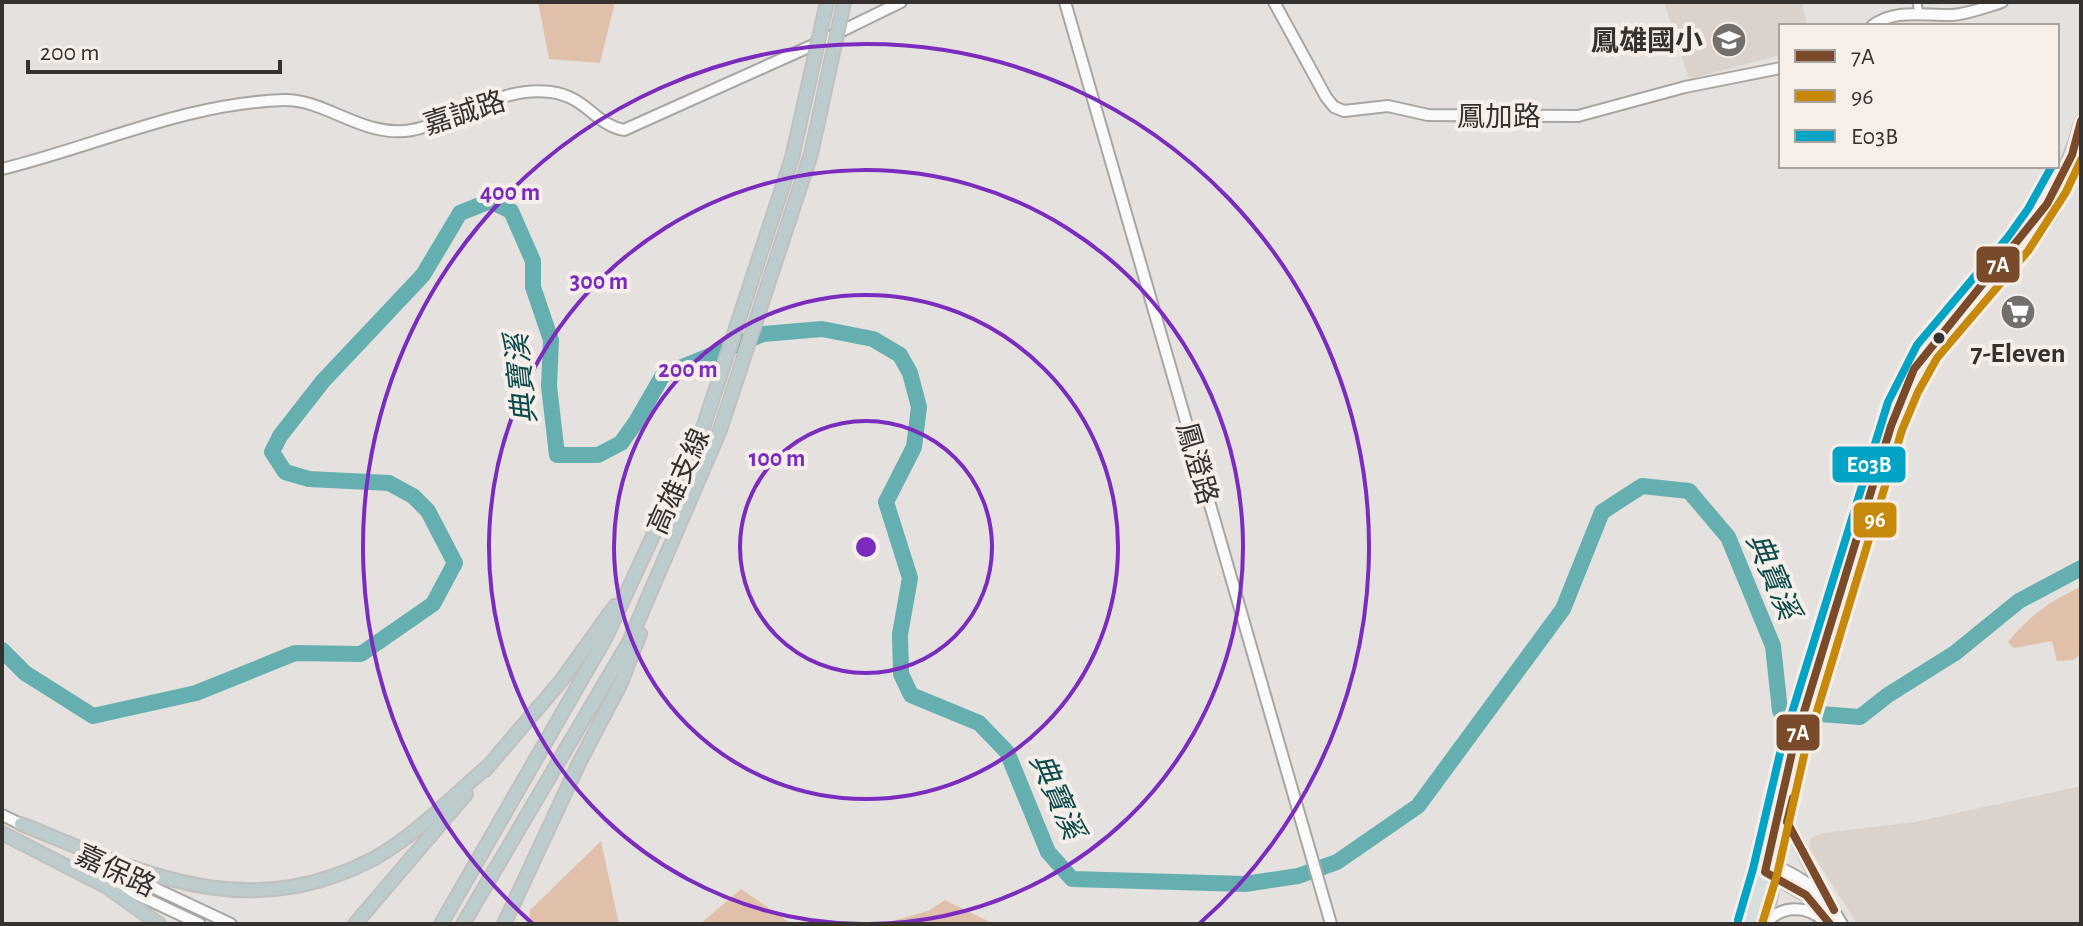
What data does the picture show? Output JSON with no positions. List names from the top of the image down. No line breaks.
{"streets":{"highway":["高雄支線"],"street":["嘉誠路","鳳加路","鳳澄路","嘉保路"]},"water":["典寶溪"],"places":{"school or university":["鳳雄國小"],"supermarket":["7-Eleven"]},"lines":["transit line 7A","transit line 96","transit line E03B"],"legend":["7A","96","E03B"],"scale_bar":"200 m","rings":["400 m","300 m","200 m","100 m"]}
